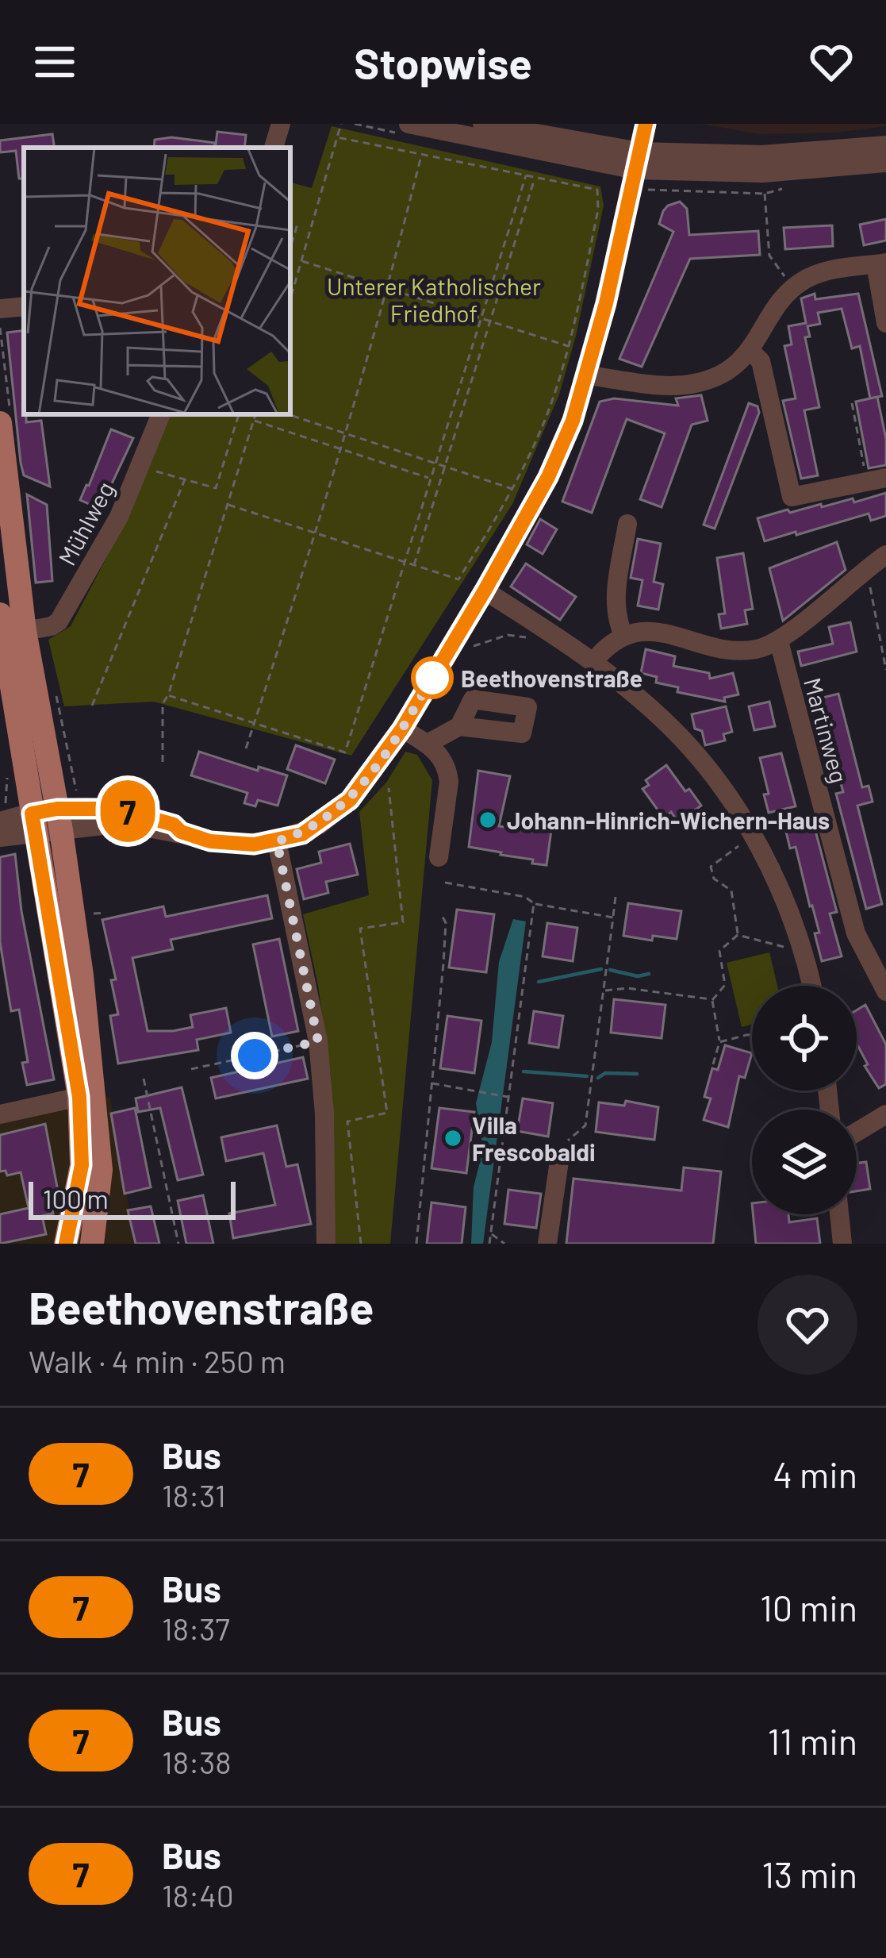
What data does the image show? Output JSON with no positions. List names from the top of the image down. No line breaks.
{"streets":{"street":["Mühlweg","Martinweg"]},"parks":["Unterer Katholischer Friedhof"],"places":["Beethovenstraße","Johann-Hinrich-Wichern-Haus","Villa Frescobaldi"],"lines":["bus line 7"],"scale_bar":"100 m","page":{"header":"Stopwise","on_map":"7","scale":"100 m","heading":["Beethovenstraße","Walk · 4 min · 250 m"],"list":[{"mark":"7","name":"Bus","note":"18:31","value":"4 min"},{"mark":"7","name":"Bus","note":"18:37","value":"10 min"},{"mark":"7","name":"Bus","note":"18:38","value":"11 min"},{"mark":"7","name":"Bus","note":"18:40","value":"13 min"}]}}
